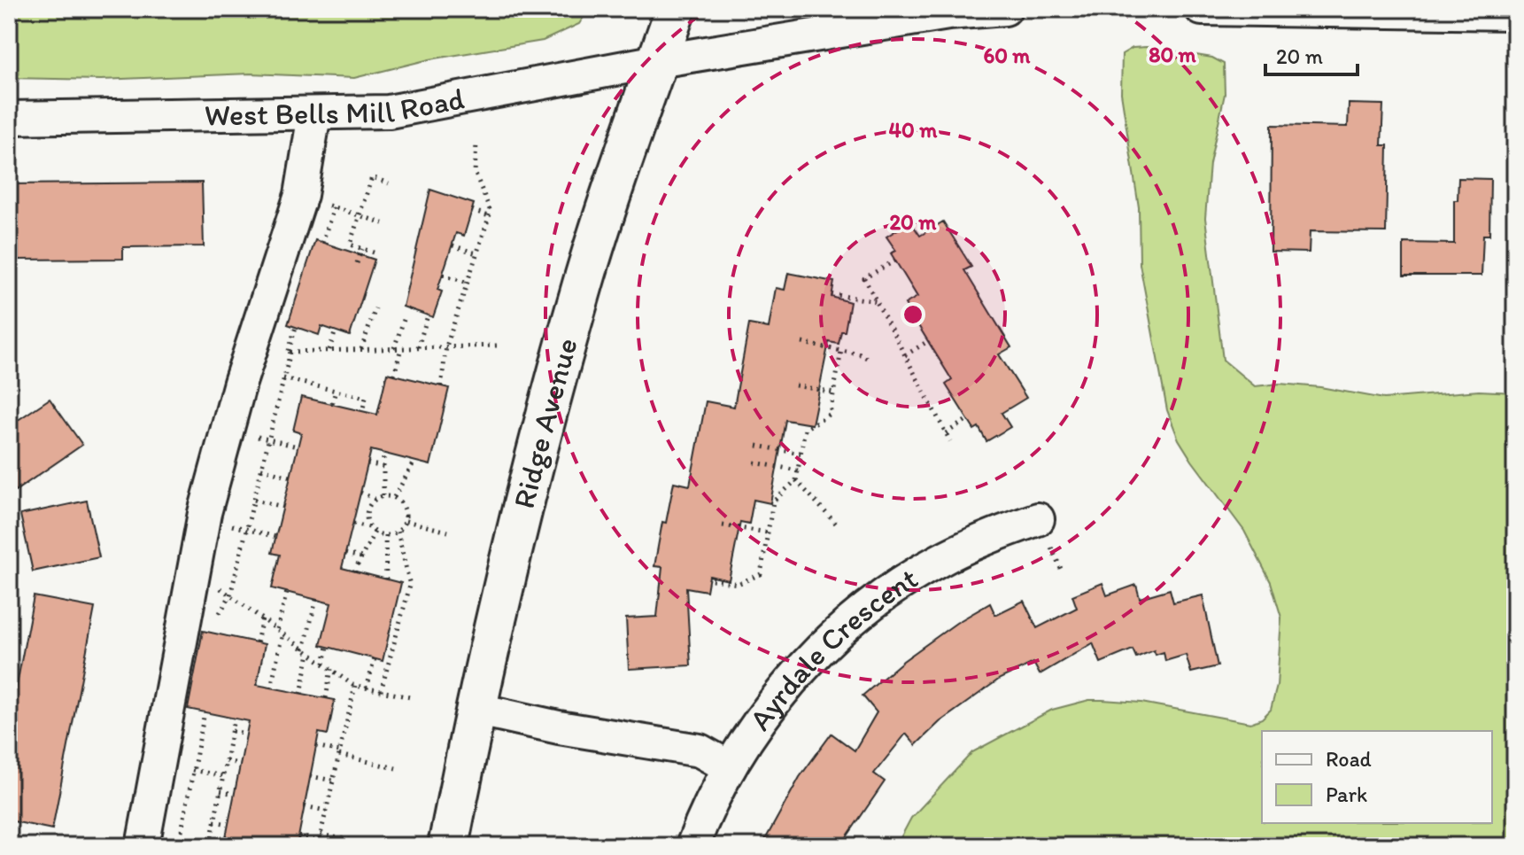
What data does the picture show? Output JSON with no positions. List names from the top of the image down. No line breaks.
{"streets":{"main road":["Ridge Avenue"],"street":["West Bells Mill Road","Ayrdale Crescent"]},"crossings":[["West Bells Mill Road","Ridge Avenue"]],"legend":["Road","Park"],"scale_bar":"20 m","rings":["80 m","60 m","40 m","20 m"]}
